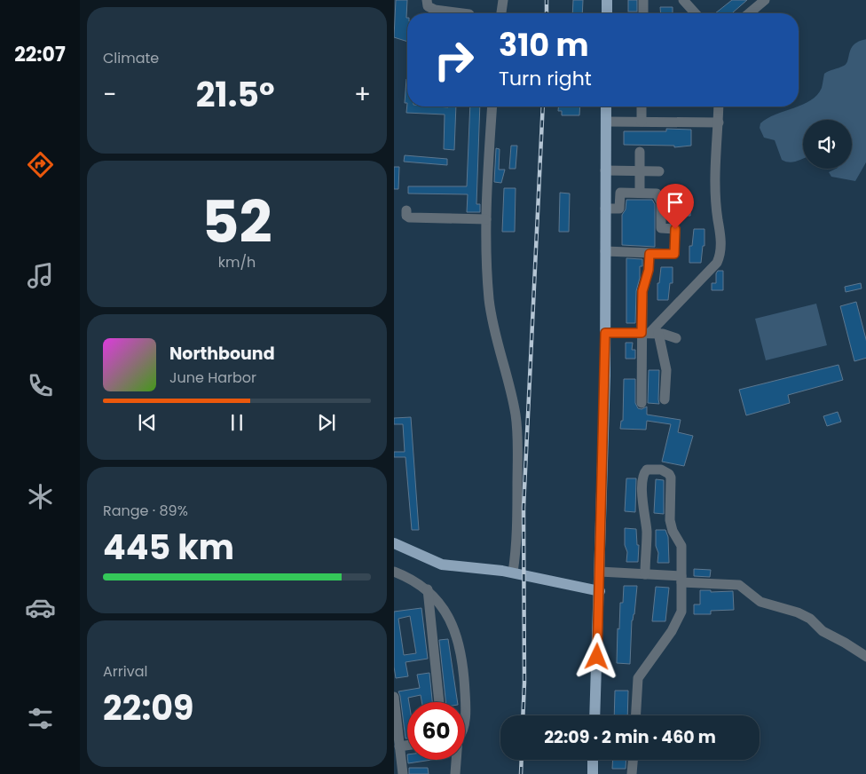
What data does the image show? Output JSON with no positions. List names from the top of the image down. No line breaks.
{"page":{"tabs":"22:07","tile":["Climate",["52","km/h"],["Range · 89%","445 km"],["Arrival","22:09"]],"turn":["310 m","Turn right"],"heat":["−","21.5°","+"],"song":["Northbound","June Harbor"],"limit":"60","trip":"22:09 · 2 min · 460 m"}}
